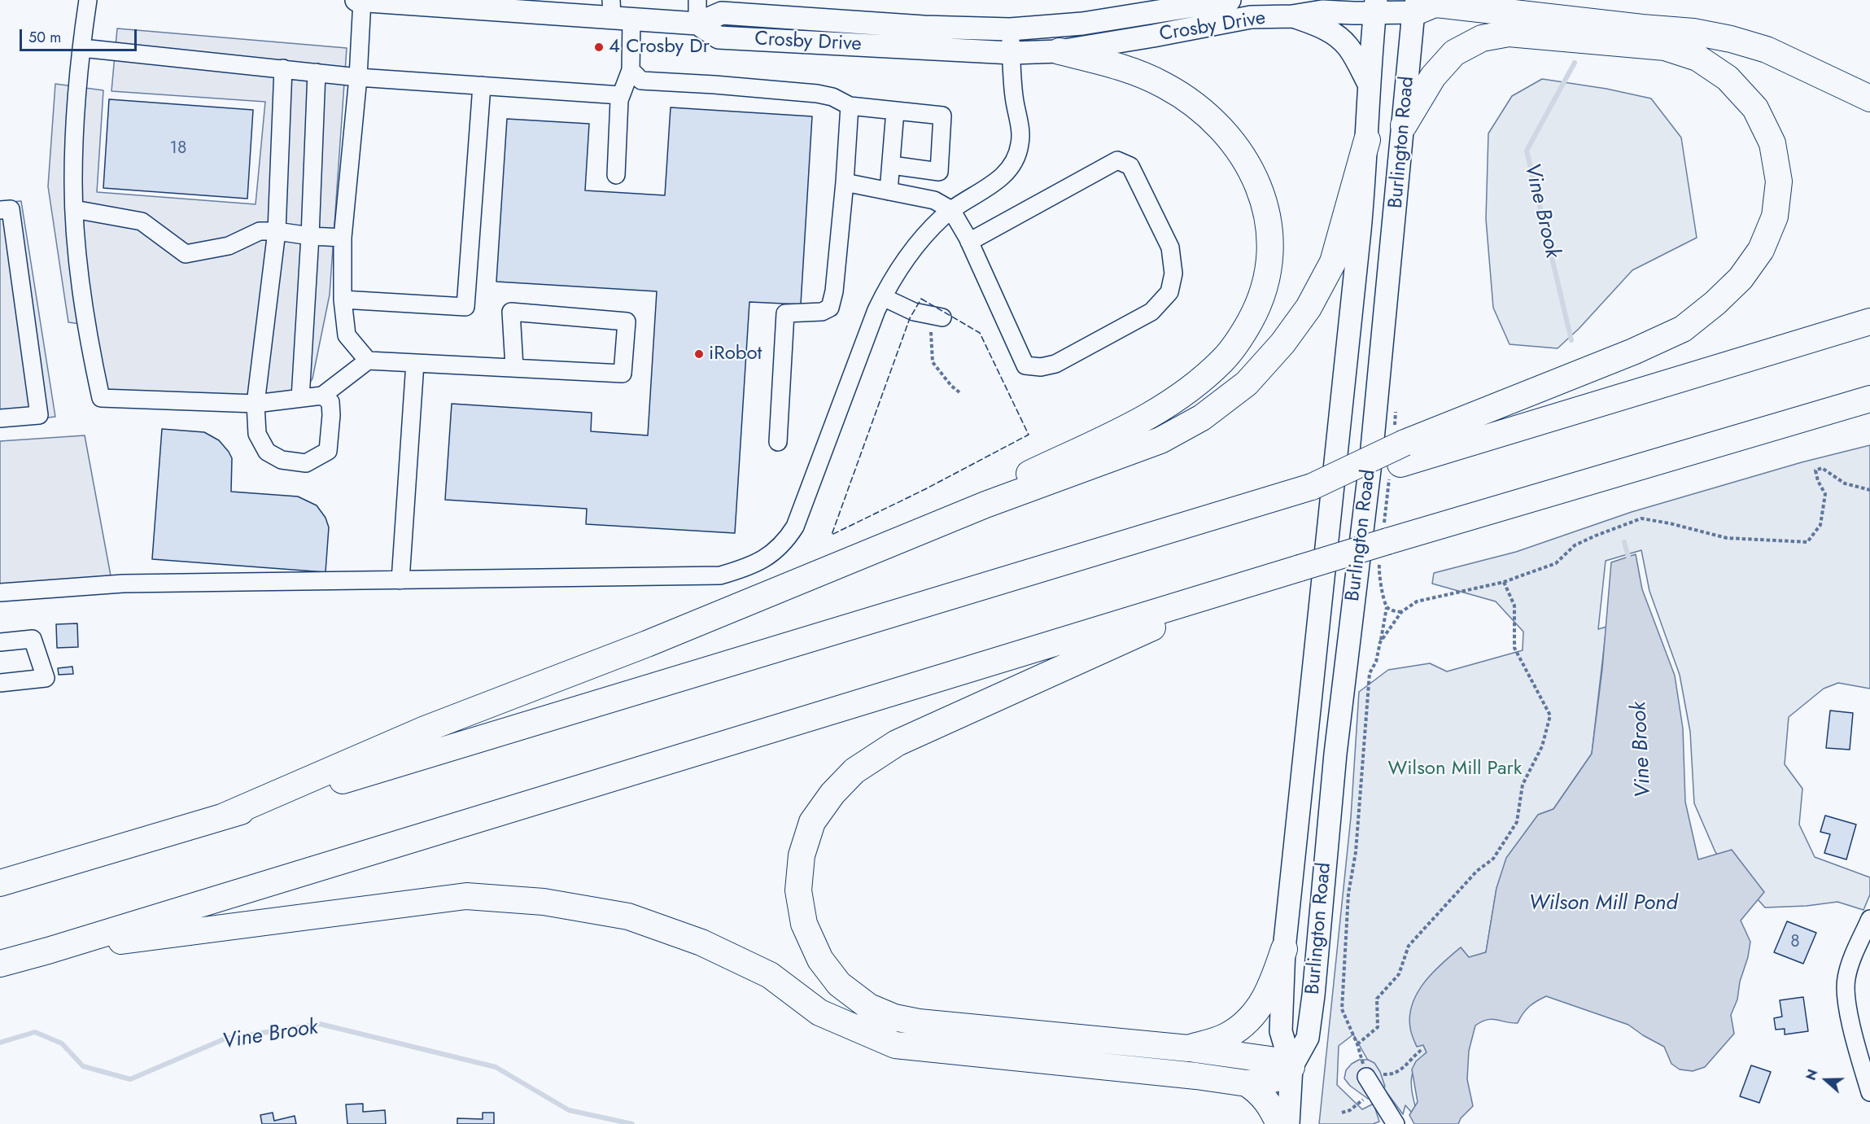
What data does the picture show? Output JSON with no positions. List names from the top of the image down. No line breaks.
{"streets":{"main road":["Crosby Drive","Burlington Road"]},"crossings":[["Crosby Drive","Burlington Road"]],"water":["Vine Brook","Wilson Mill Pond"],"parks":["Wilson Mill Park"],"places":["4 Crosby Dr","iRobot"],"house_numbers":["18","8"],"scale_bar":"50 m","north":"left"}
